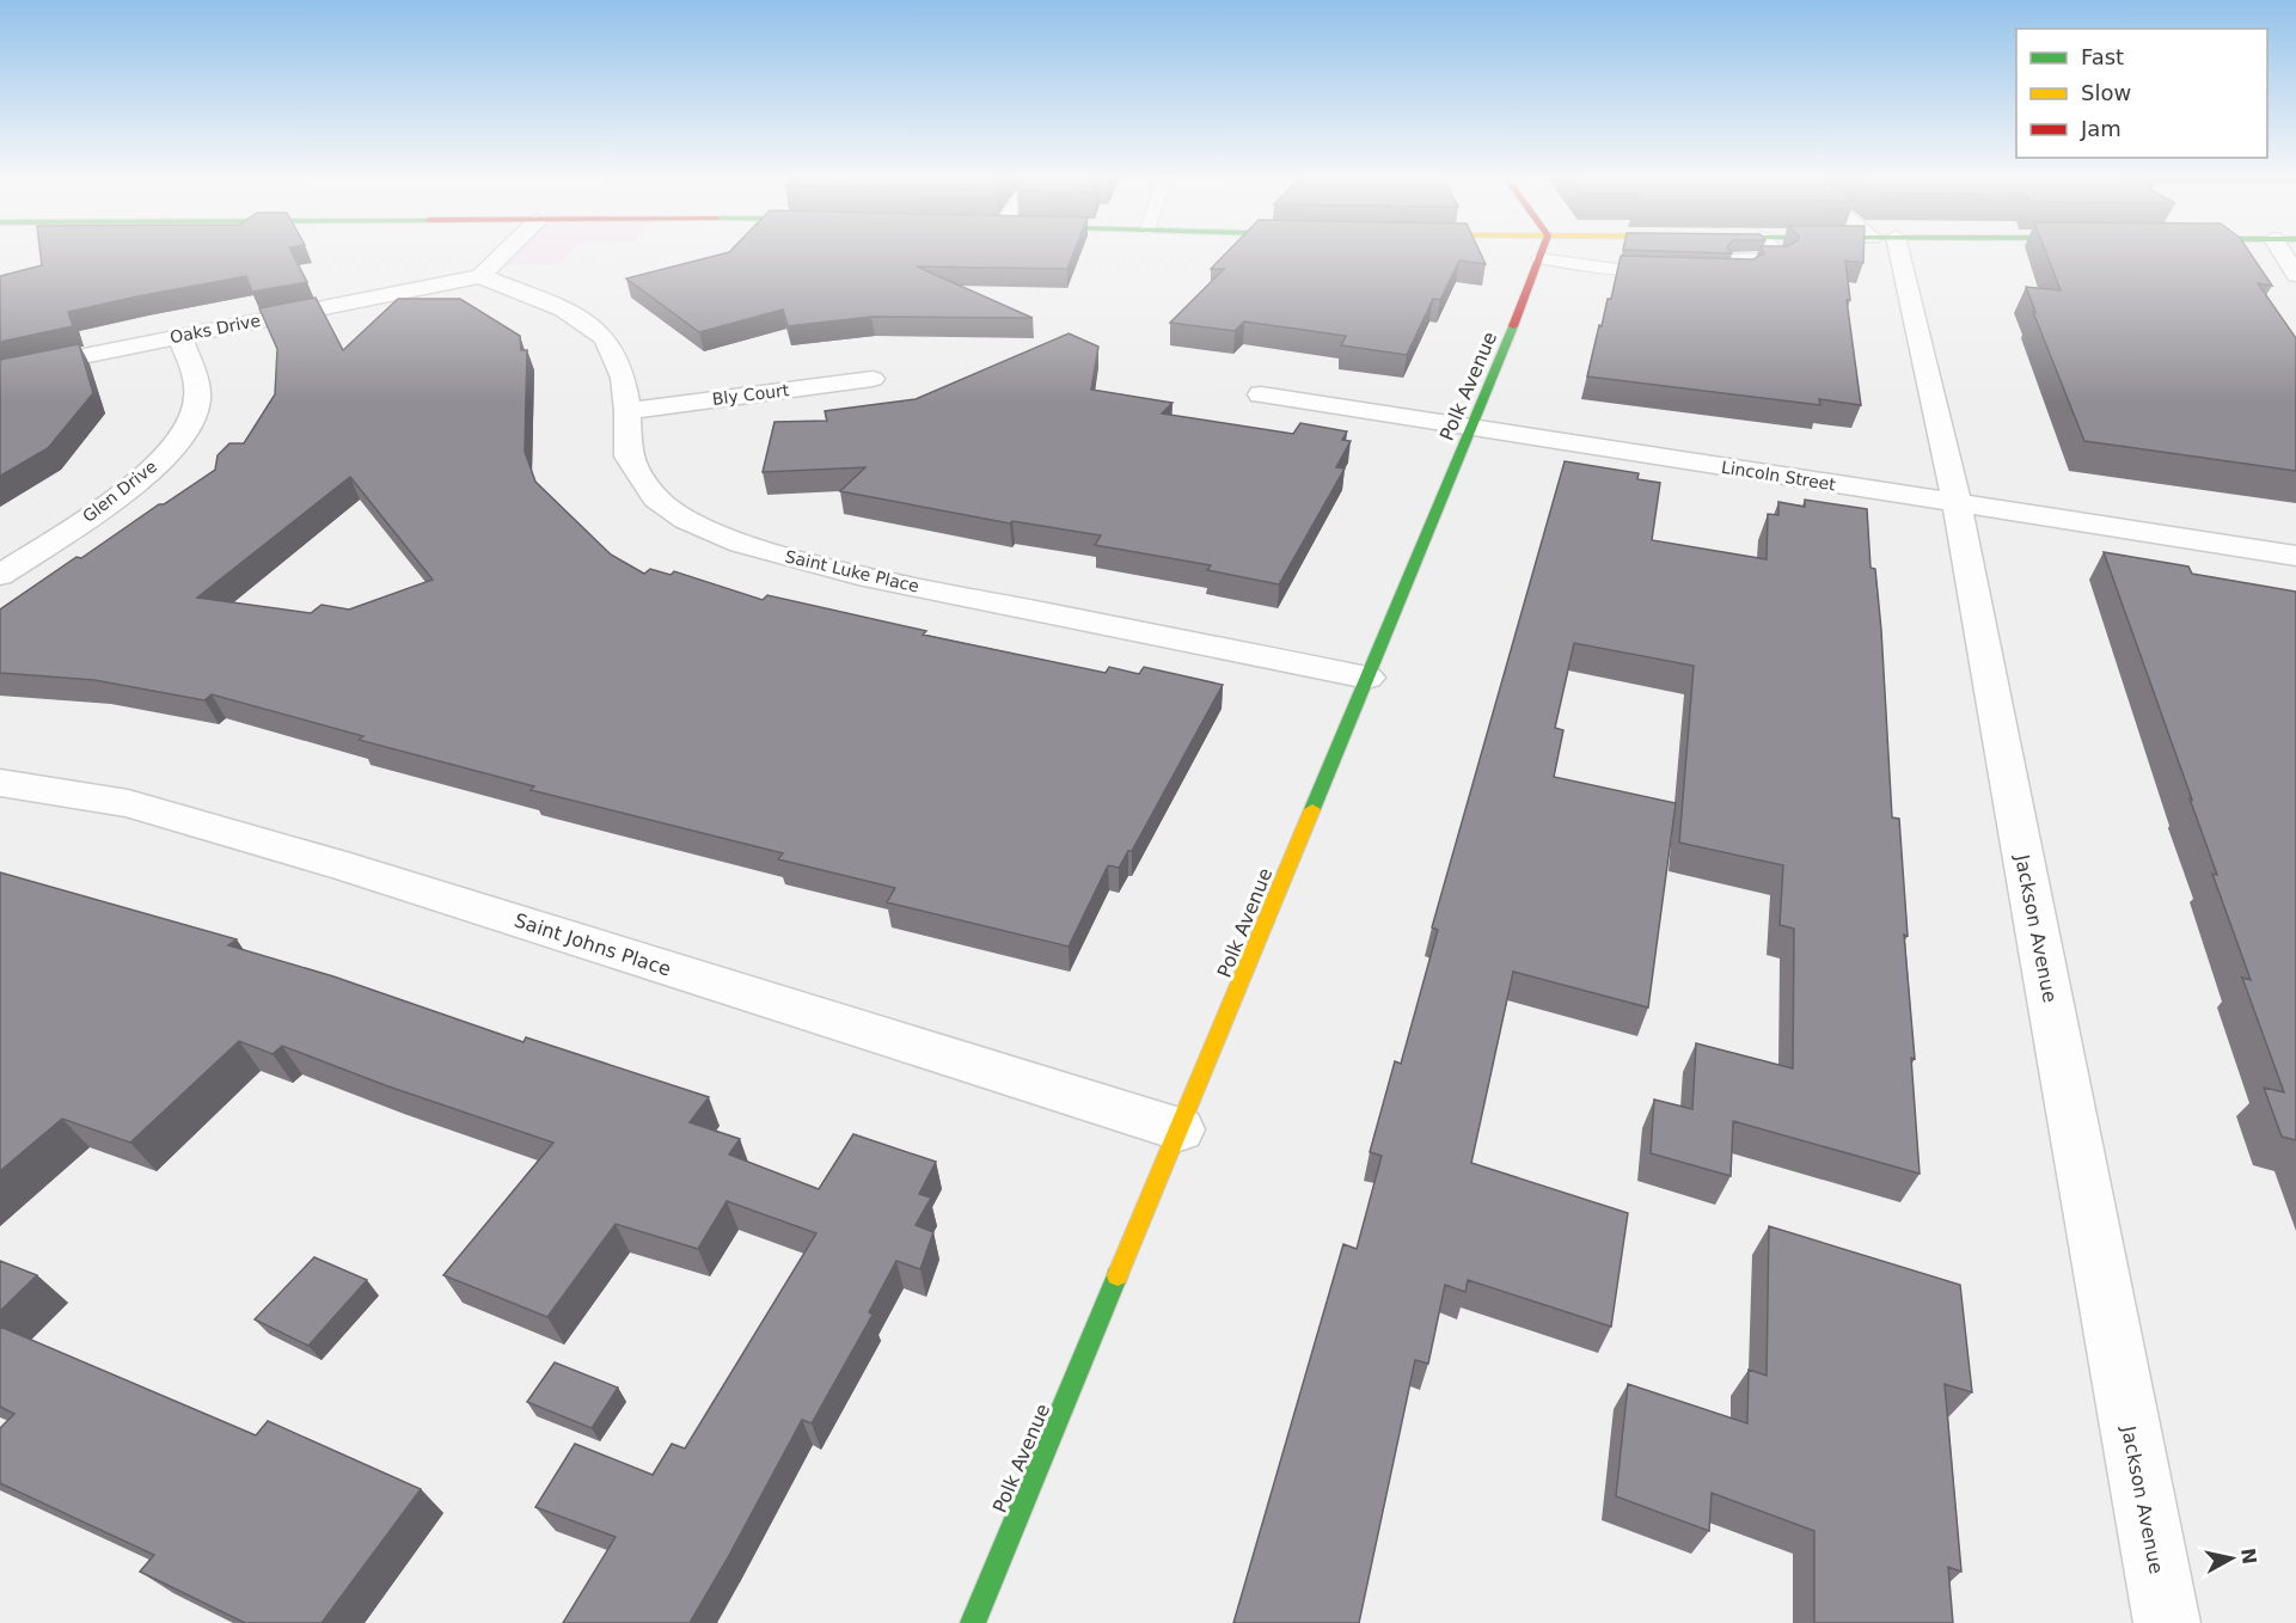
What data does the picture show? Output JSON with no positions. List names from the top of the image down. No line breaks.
{"streets":{"main road":["Polk Avenue"],"street":["Oaks Drive","Bly Court","Lincoln Street","Glen Drive","Saint Luke Place","Jackson Avenue","Saint Johns Place"]},"crossings":[["Oaks Drive","Glen Drive"],["Oaks Drive","Saint Luke Place"],["Polk Avenue","Lincoln Street"],["Polk Avenue","Saint Luke Place"],["Polk Avenue","Saint Johns Place"],["Bly Court","Saint Luke Place"],["Lincoln Street","Jackson Avenue"]],"legend":["Fast","Slow","Jam"],"north":"right"}
